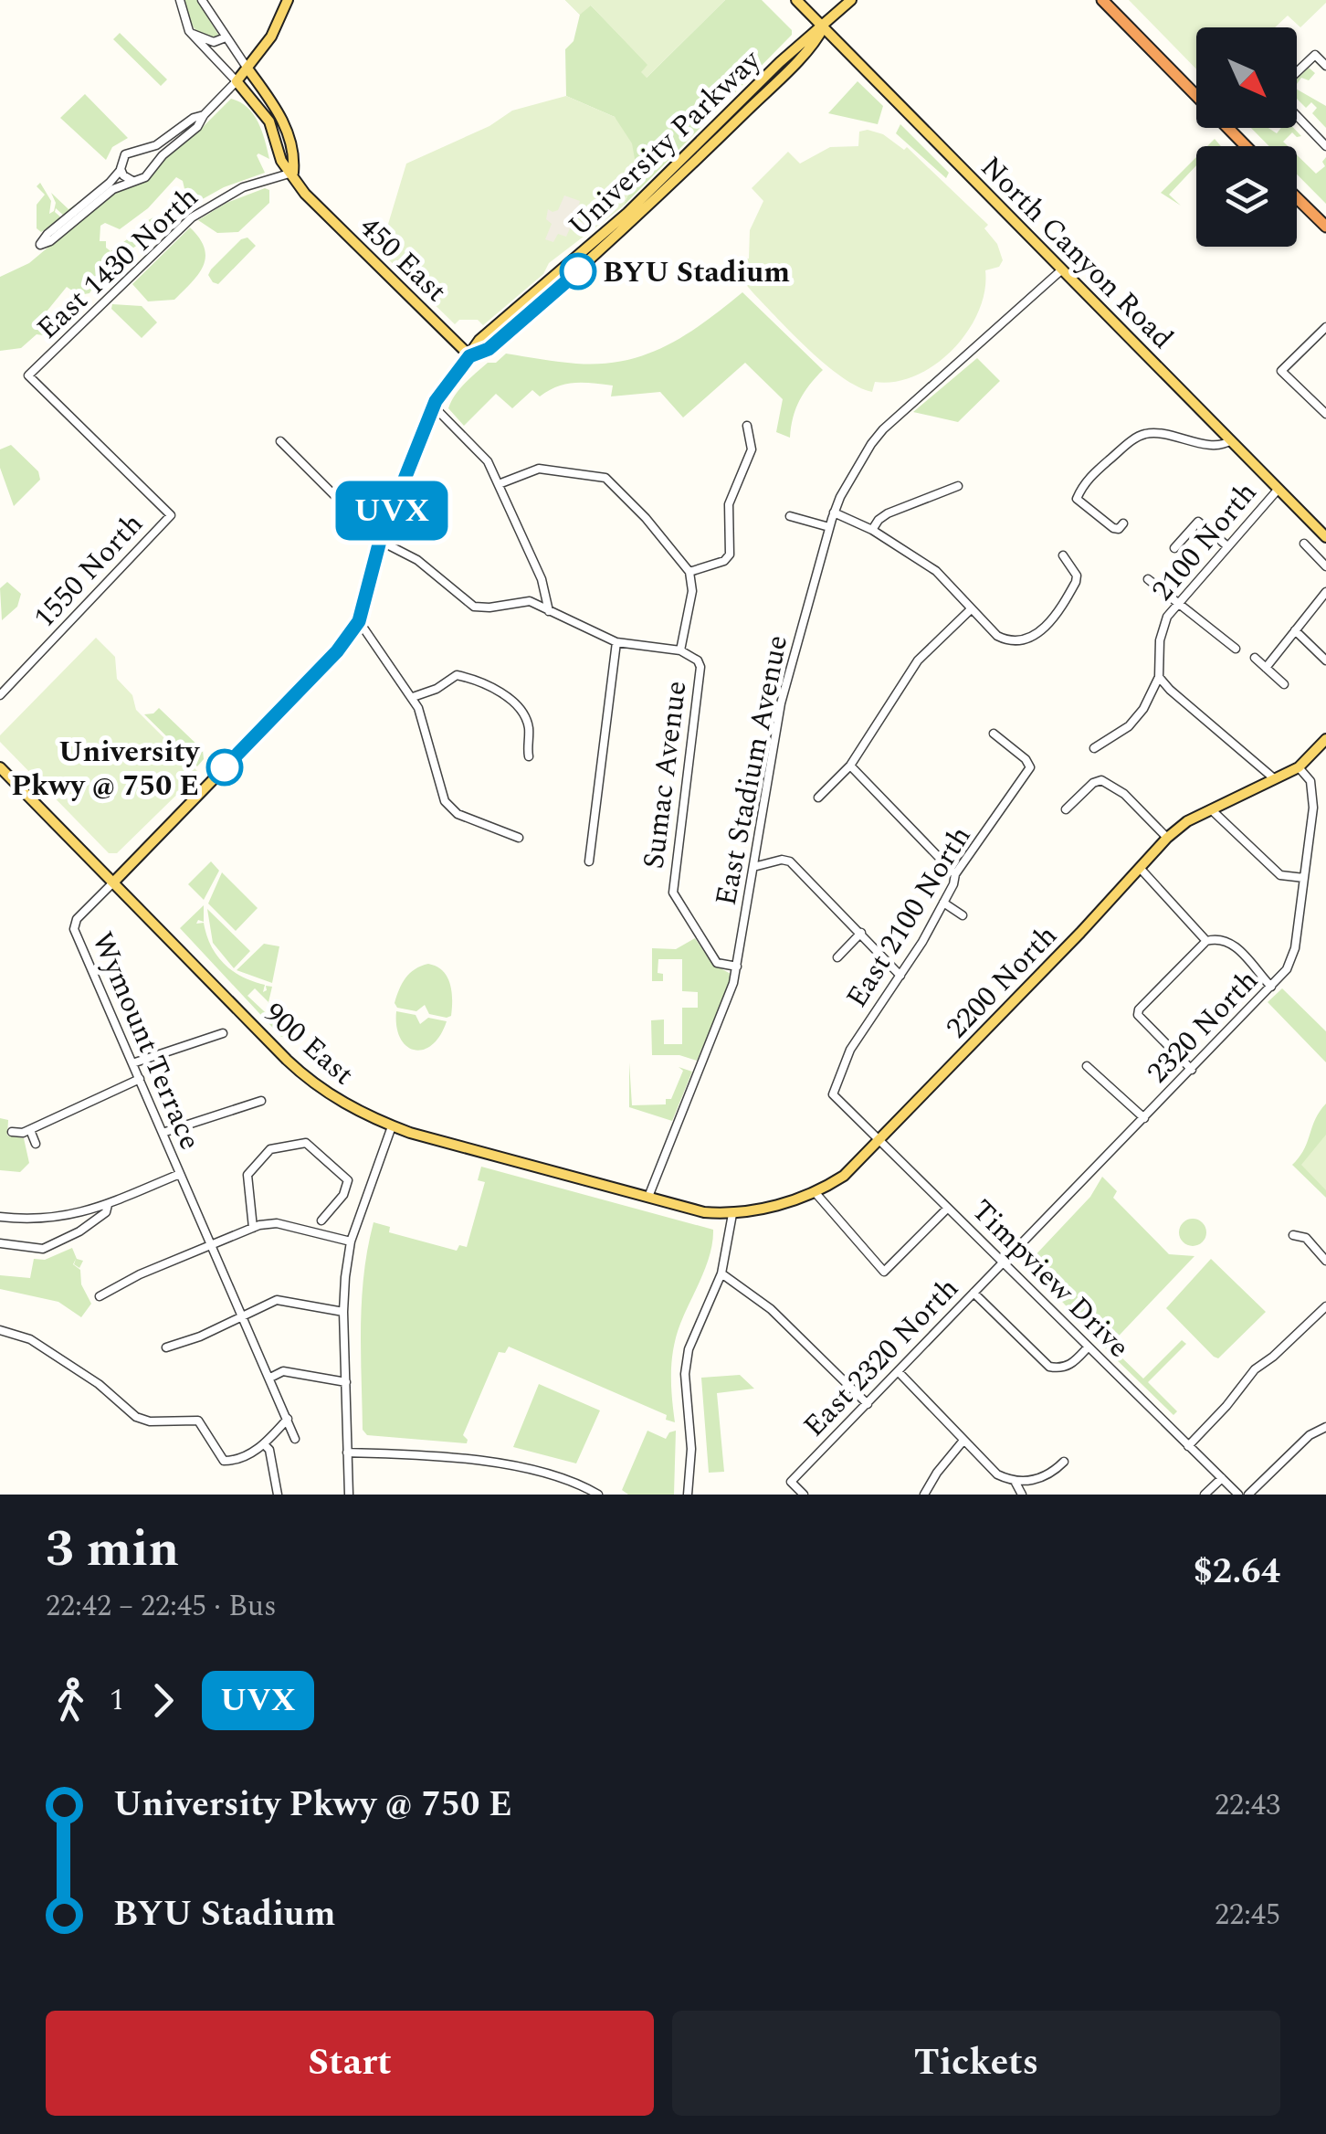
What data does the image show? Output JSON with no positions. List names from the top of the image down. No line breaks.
{"streets":{"main road":["University Parkway","North Canyon Road","450 East","2200 North","900 East"],"street":["East 1430 North","2100 North","1550 North","East Stadium Avenue","Sumac Avenue","East 2100 North","2320 North","Wymount Terrace","Timpview Drive","East 2320 North"]},"crossings":[["University Parkway","North Canyon Road"],["University Parkway","450 East"],["University Parkway","Wymount Terrace"],["University Parkway","900 East"],["North Canyon Road","2100 North"],["North Canyon Road","East Stadium Avenue"],["450 East","East 1430 North"],["East 1430 North","1550 North"],["East Stadium Avenue","Sumac Avenue"],["East Stadium Avenue","900 East"],["East 2100 North","Timpview Drive"],["2200 North","2320 North"],["2200 North","900 East"],["2200 North","Timpview Drive"],["2320 North","Timpview Drive"],["2320 North","East 2320 North"],["Timpview Drive","East 2320 North"]],"places":["BYU Stadium","University Pkwy @ 750 E"],"lines":["bus line UVX"],"north":"bottom right","page":{"on_map":"UVX","heading":["3 min","22:42 – 22:45 · Bus","$2.64"],"legs":["1","UVX"],"list":[{"name":"University Pkwy @ 750 E","value":"22:43"},{"name":"BYU Stadium","value":"22:45"}],"buttons":["Start","Tickets"]}}
